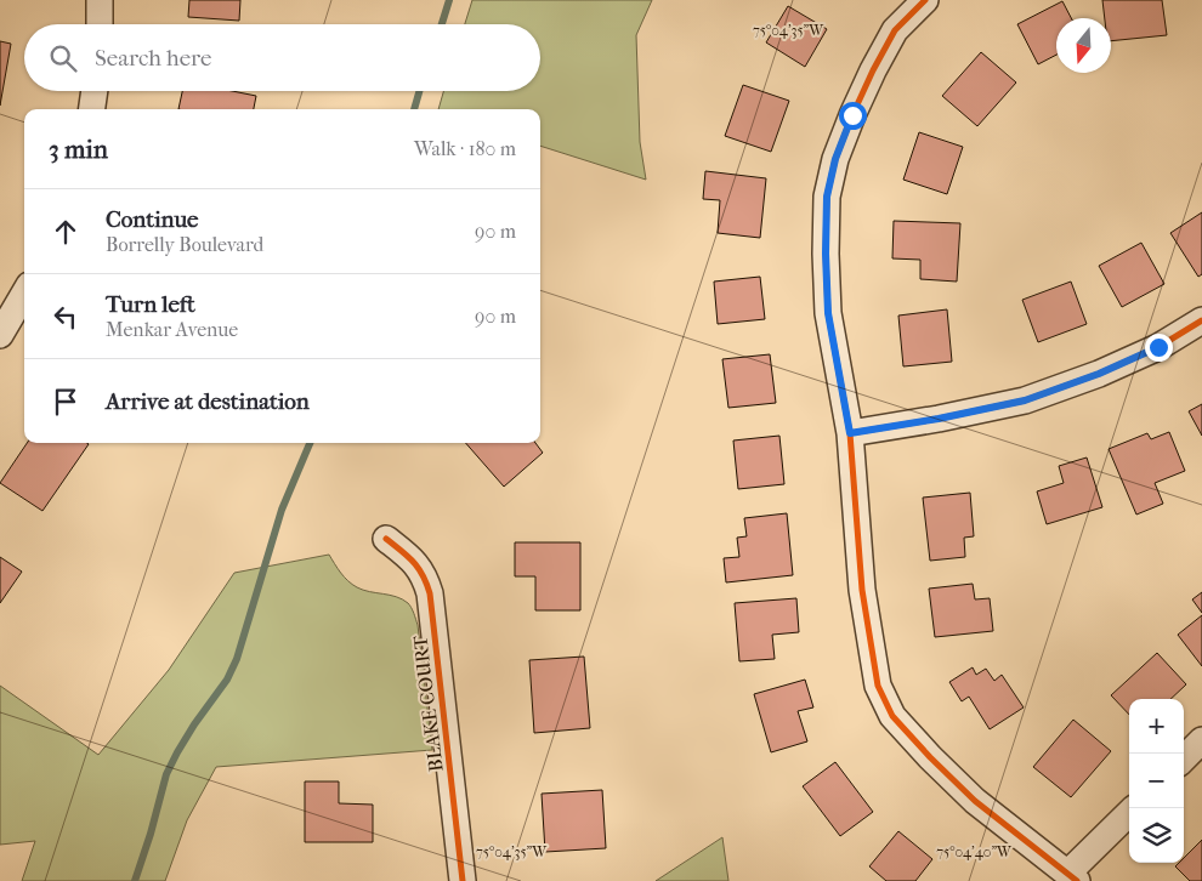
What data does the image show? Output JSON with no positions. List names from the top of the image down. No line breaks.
{"streets":{"street":["BLAKE COURT"]},"north":"bottom","page":{"search":"Search here","heading":["3 min","Walk · 180 m"],"list":[["Continue","Borrelly Boulevard","90 m"],["Turn left","Menkar Avenue","90 m"],"Arrive at destination"],"map_buttons":["+","−"]},"coordinates":["75°04'35\"W","75°04'40\"W"]}
